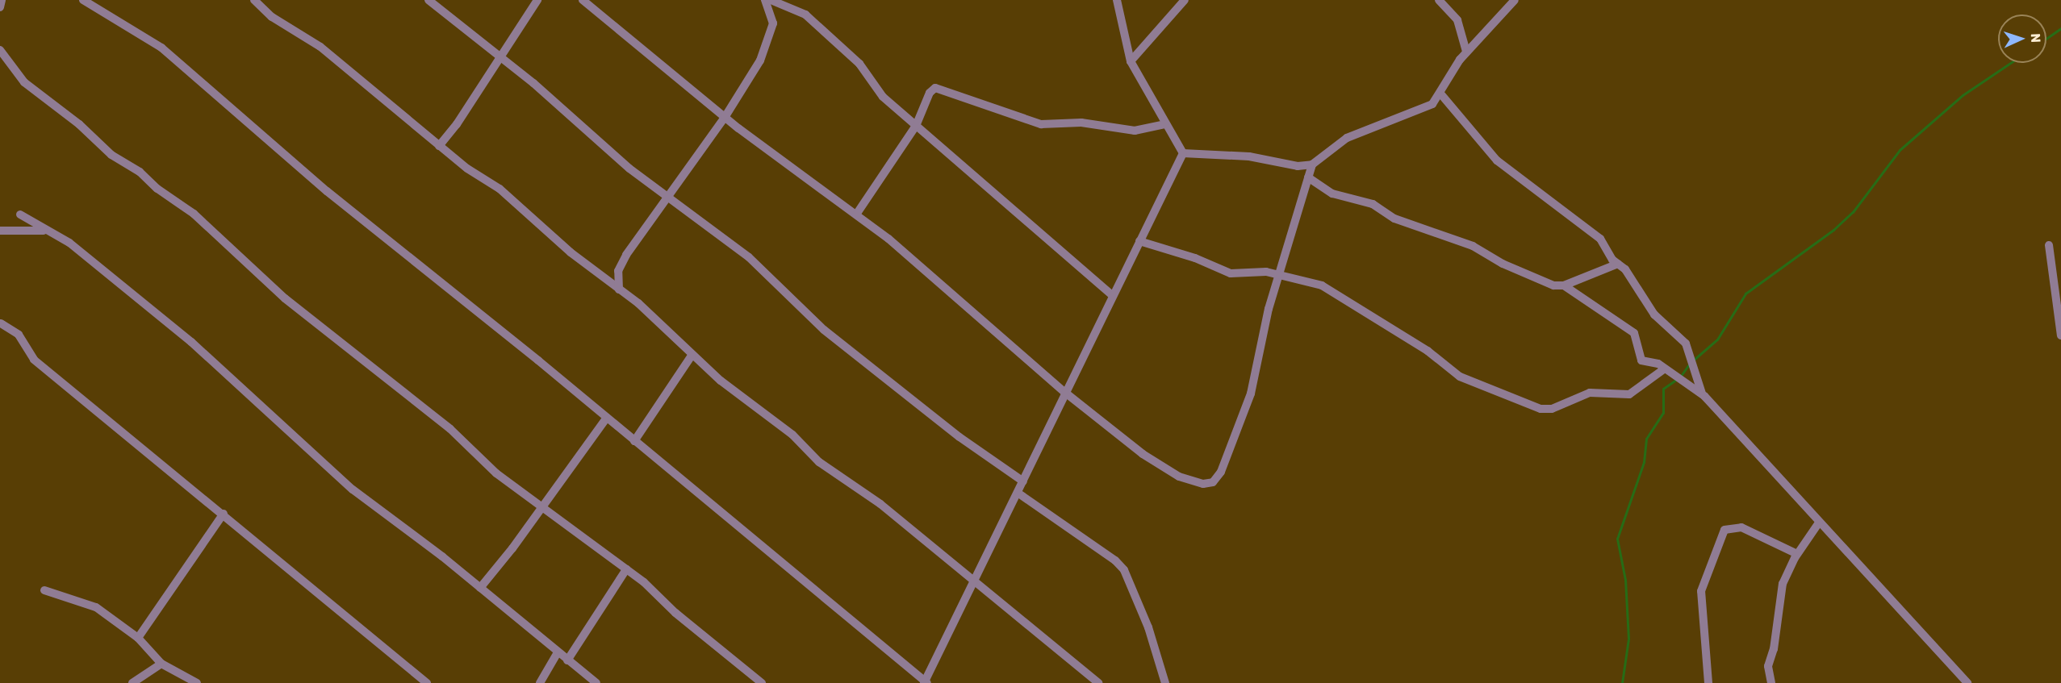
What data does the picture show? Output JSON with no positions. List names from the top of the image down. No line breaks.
{"north":"right"}
